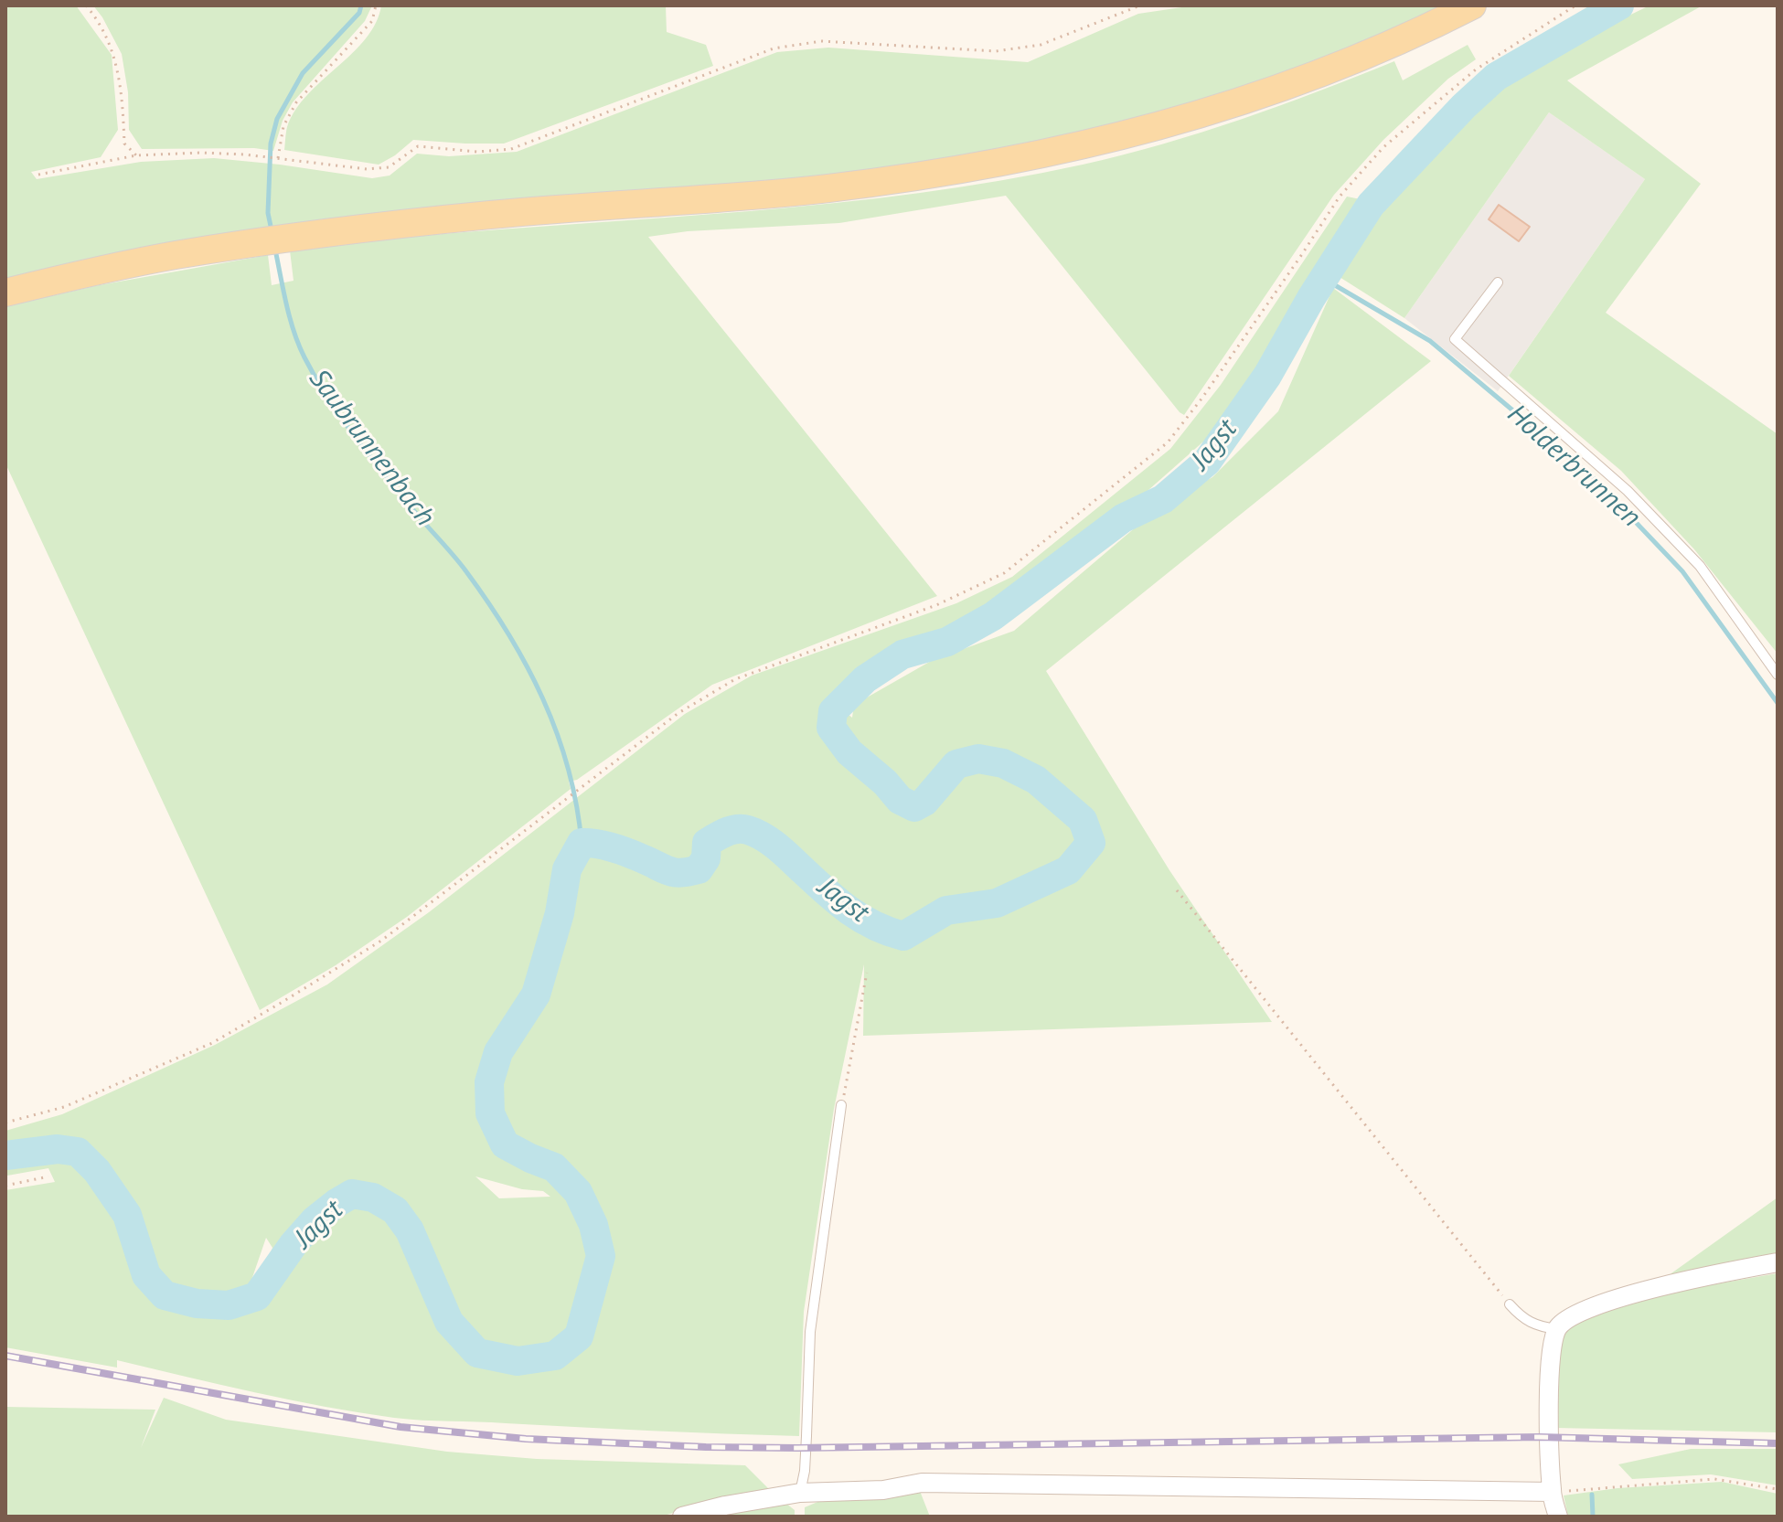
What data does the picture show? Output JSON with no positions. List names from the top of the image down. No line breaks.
{"water":["Jagst","Saubrunnenbach","Holderbrunnen"]}
